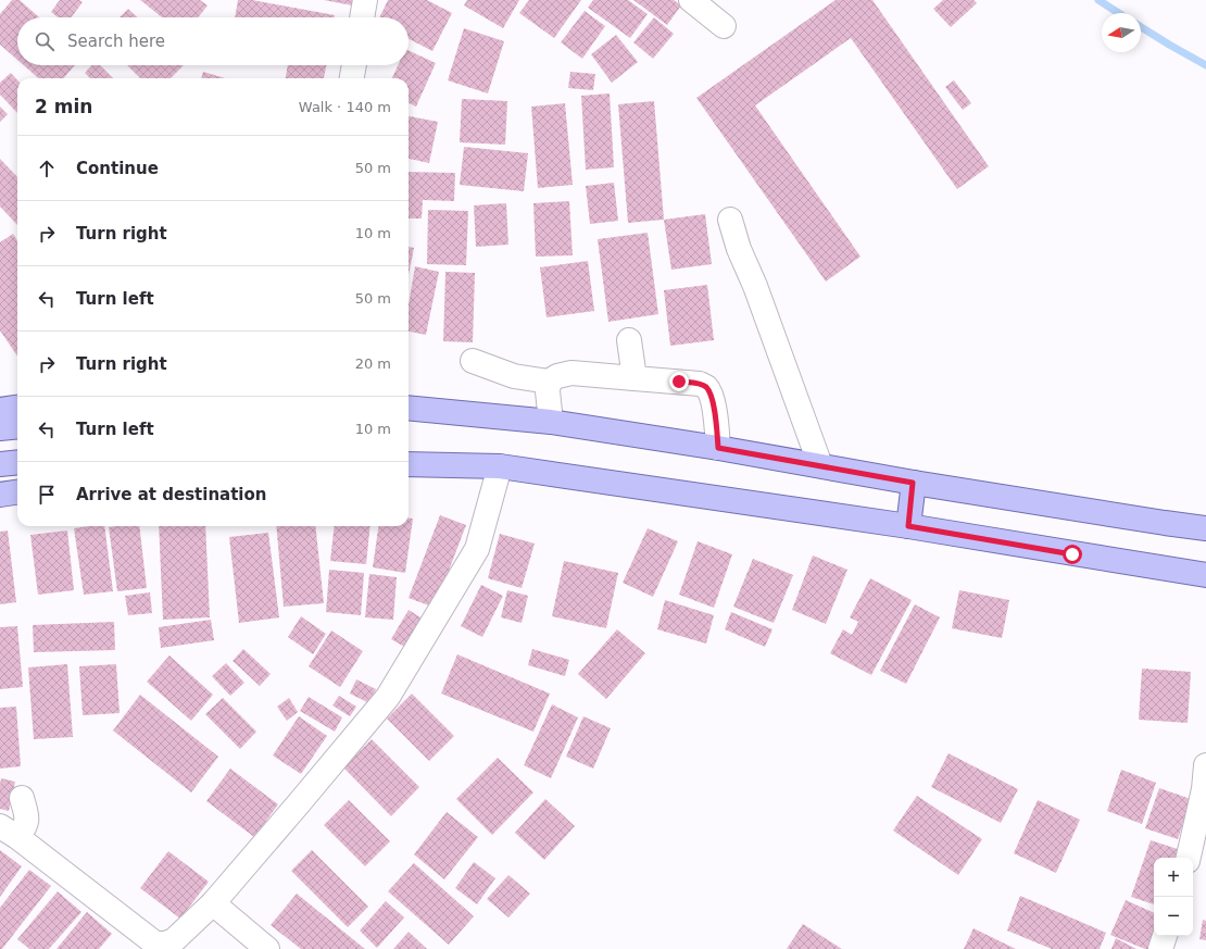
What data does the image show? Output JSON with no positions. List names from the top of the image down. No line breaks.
{"north":"left","page":{"search":"Search here","heading":["2 min","Walk · 140 m"],"list":[["Continue","50 m"],["Turn right","10 m"],["Turn left","50 m"],["Turn right","20 m"],["Turn left","10 m"],"Arrive at destination"],"map_buttons":["+","−"]}}
